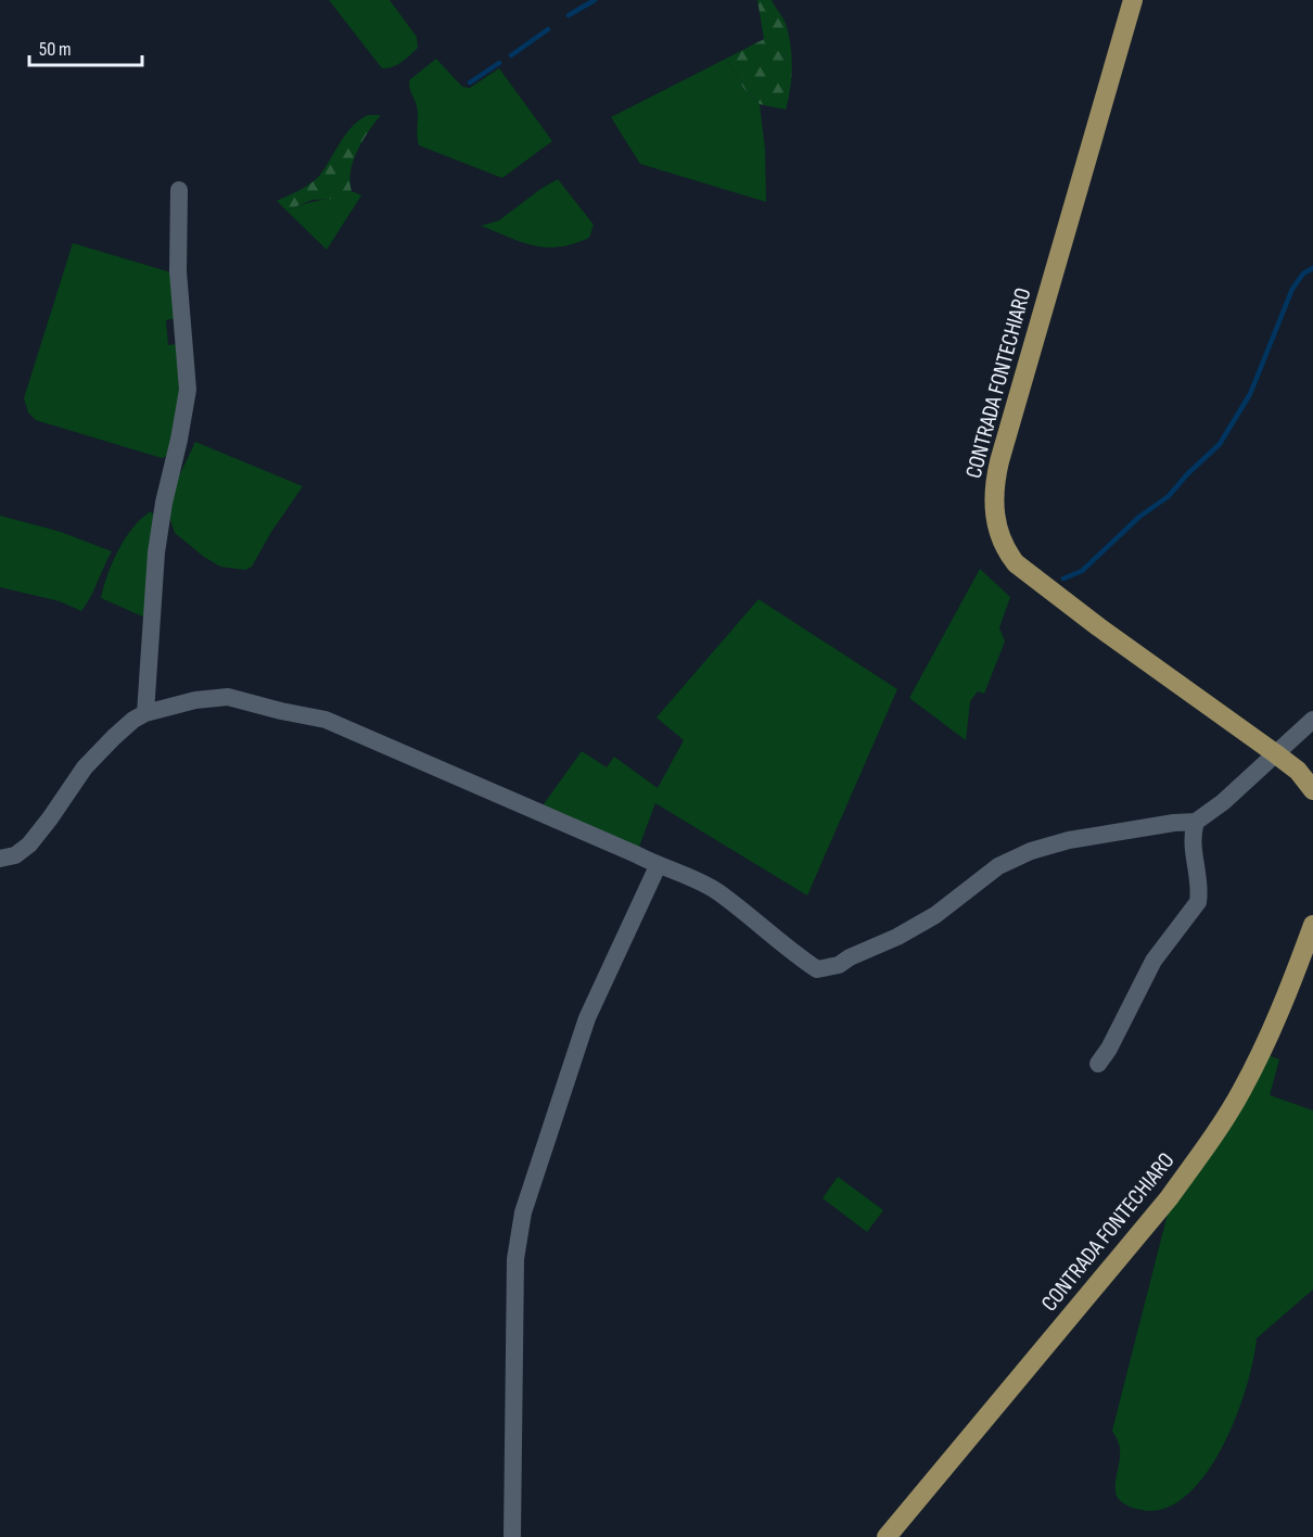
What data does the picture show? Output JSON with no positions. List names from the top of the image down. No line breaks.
{"streets":{"main road":["CONTRADA FONTECHIARO"]},"scale_bar":"50 m"}
